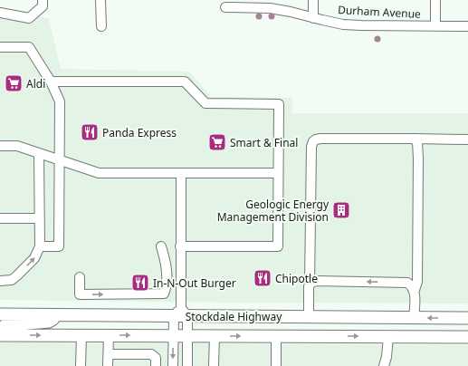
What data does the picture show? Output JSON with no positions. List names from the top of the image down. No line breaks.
{"streets":{"main road":["Stockdale Highway"],"street":["Durham Avenue"]},"places":{"supermarket":["Aldi","Smart & Final"],"restaurant":["Panda Express","Chipotle","In-N-Out Burger"],"building":["Geologic Energy Management Division"]}}
